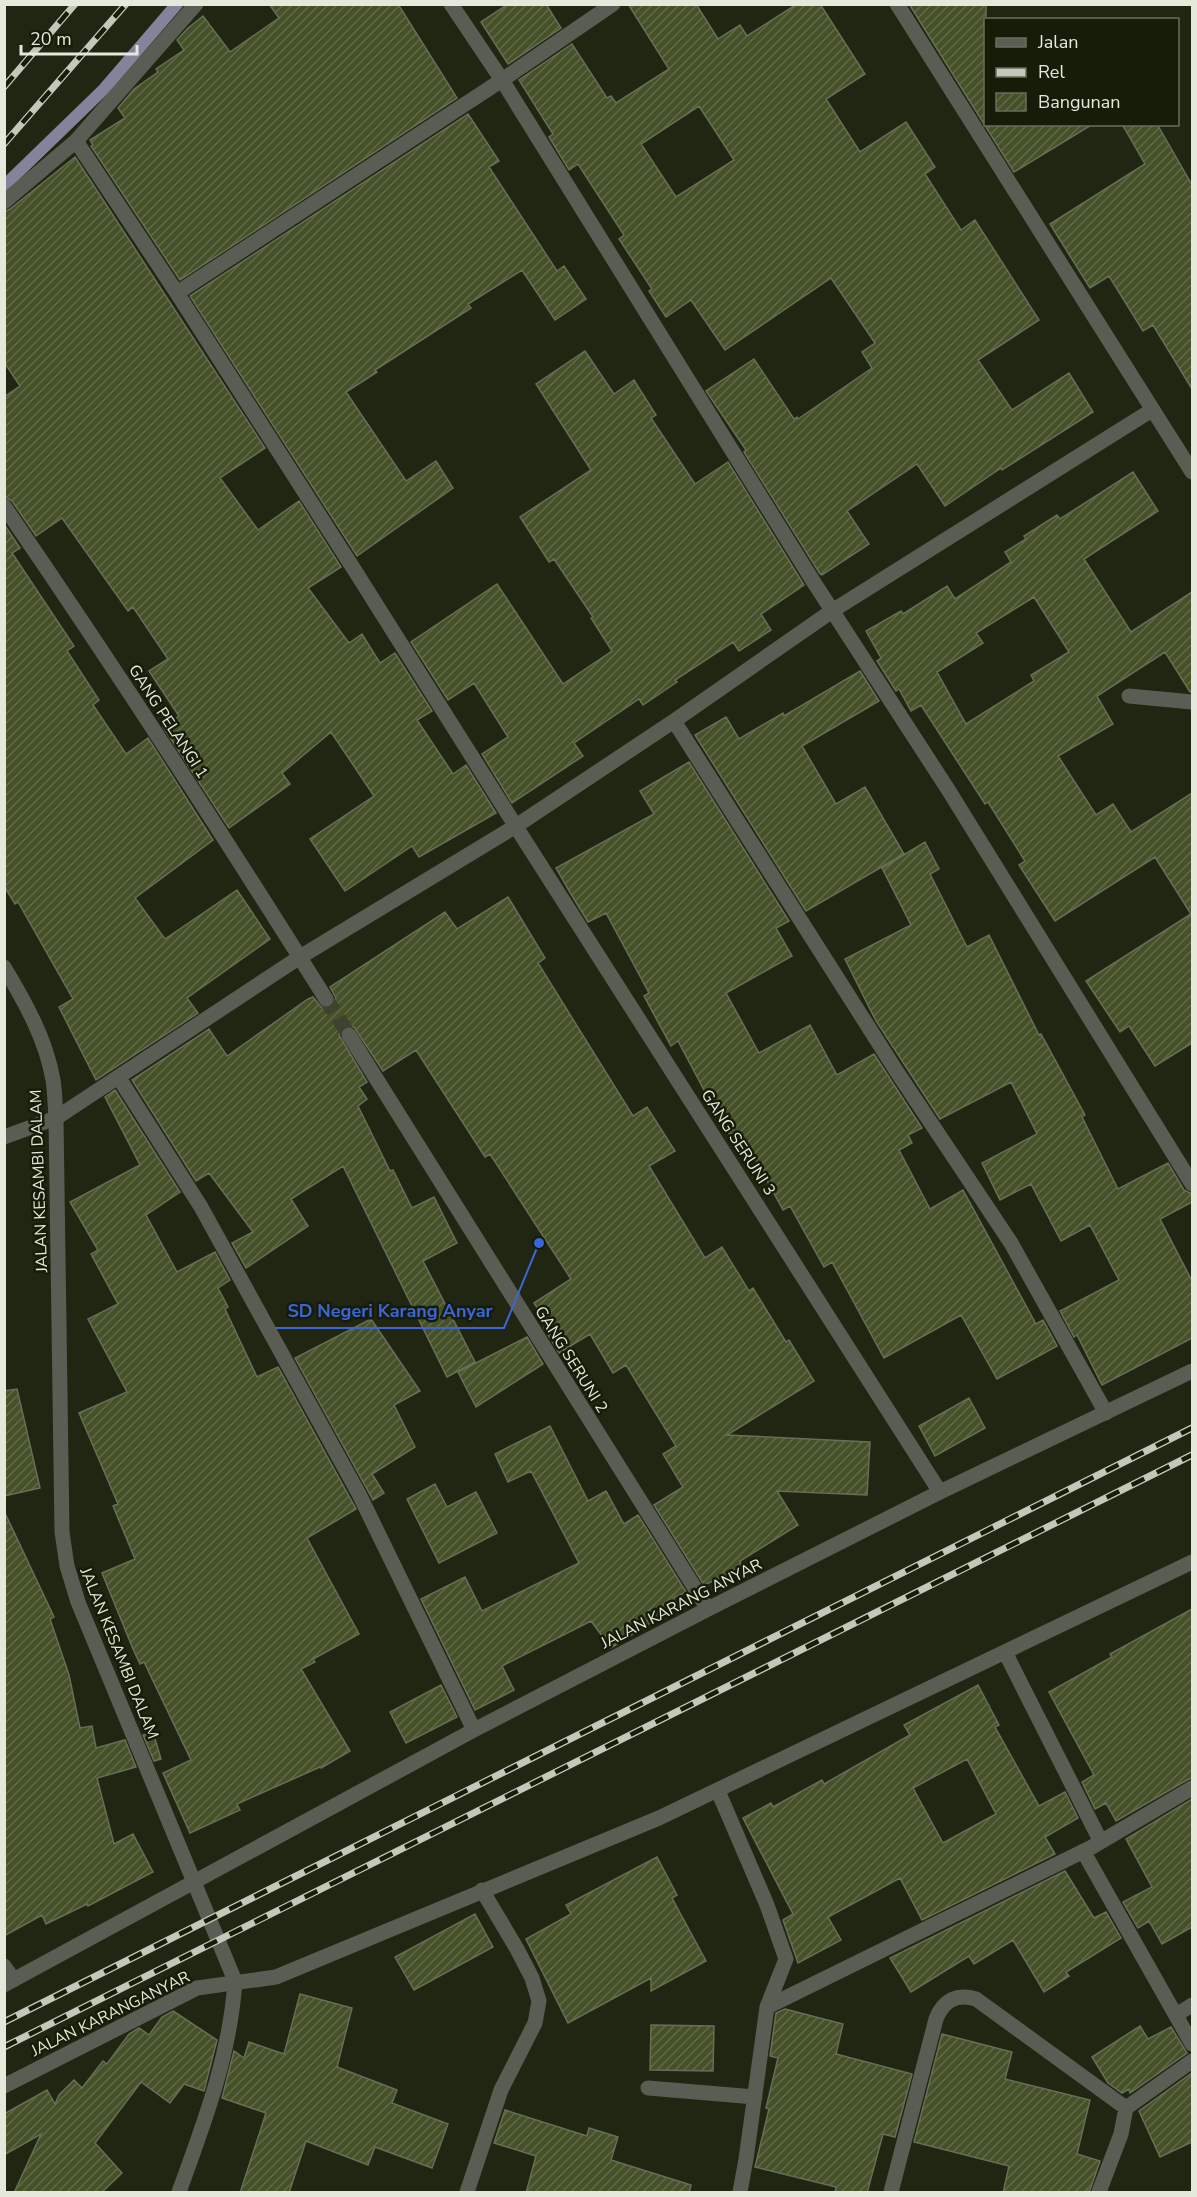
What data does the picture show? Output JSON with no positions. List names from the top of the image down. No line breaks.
{"streets":{"street":["GANG PELANGI 1","GANG SERUNI 3","JALAN KESAMBI DALAM","GANG SERUNI 2","JALAN KARANG ANYAR","JALAN KARANGANYAR"]},"crossings":[["GANG SERUNI 3","JALAN KARANG ANYAR"],["JALAN KESAMBI DALAM","JALAN KARANG ANYAR"],["JALAN KESAMBI DALAM","JALAN KARANGANYAR"],["GANG SERUNI 2","JALAN KARANG ANYAR"]],"places":["SD Negeri Karang Anyar"],"legend":["Jalan","Rel","Bangunan"],"scale_bar":"20 m"}
